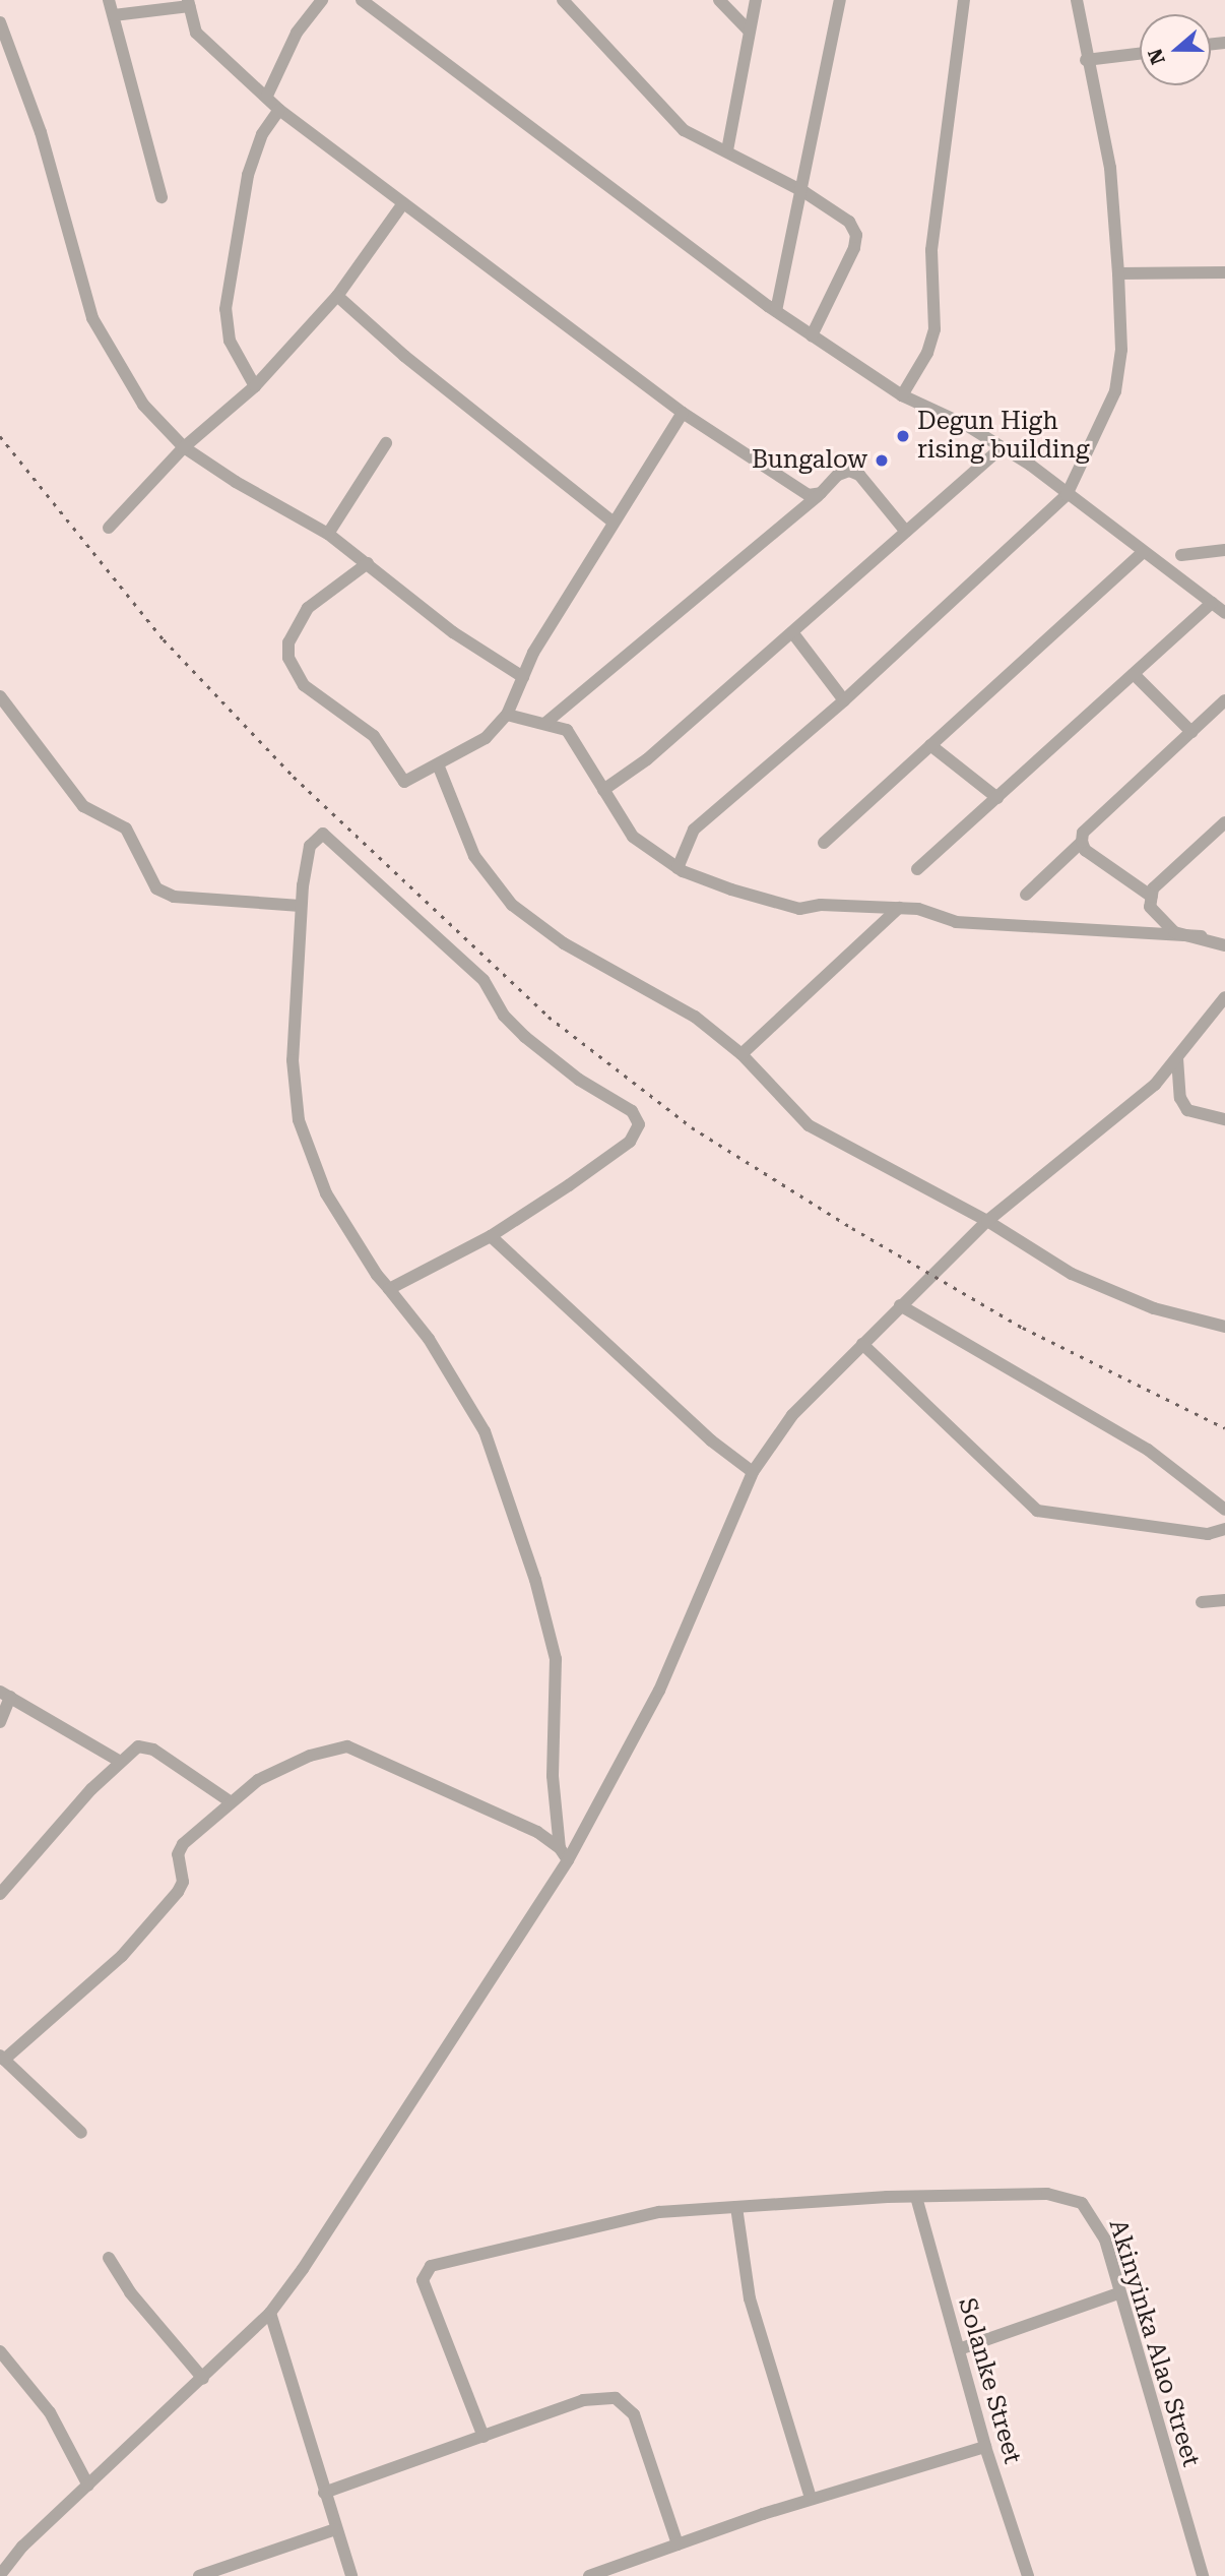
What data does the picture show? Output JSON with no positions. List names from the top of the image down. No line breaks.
{"streets":{"street":["Akinyinka Alao Street","Solanke Street"]},"crossings":[["Akinyinka Alao Street","Solanke Street"]],"places":["Degun High rising building","Bungalow"],"north":"left"}
